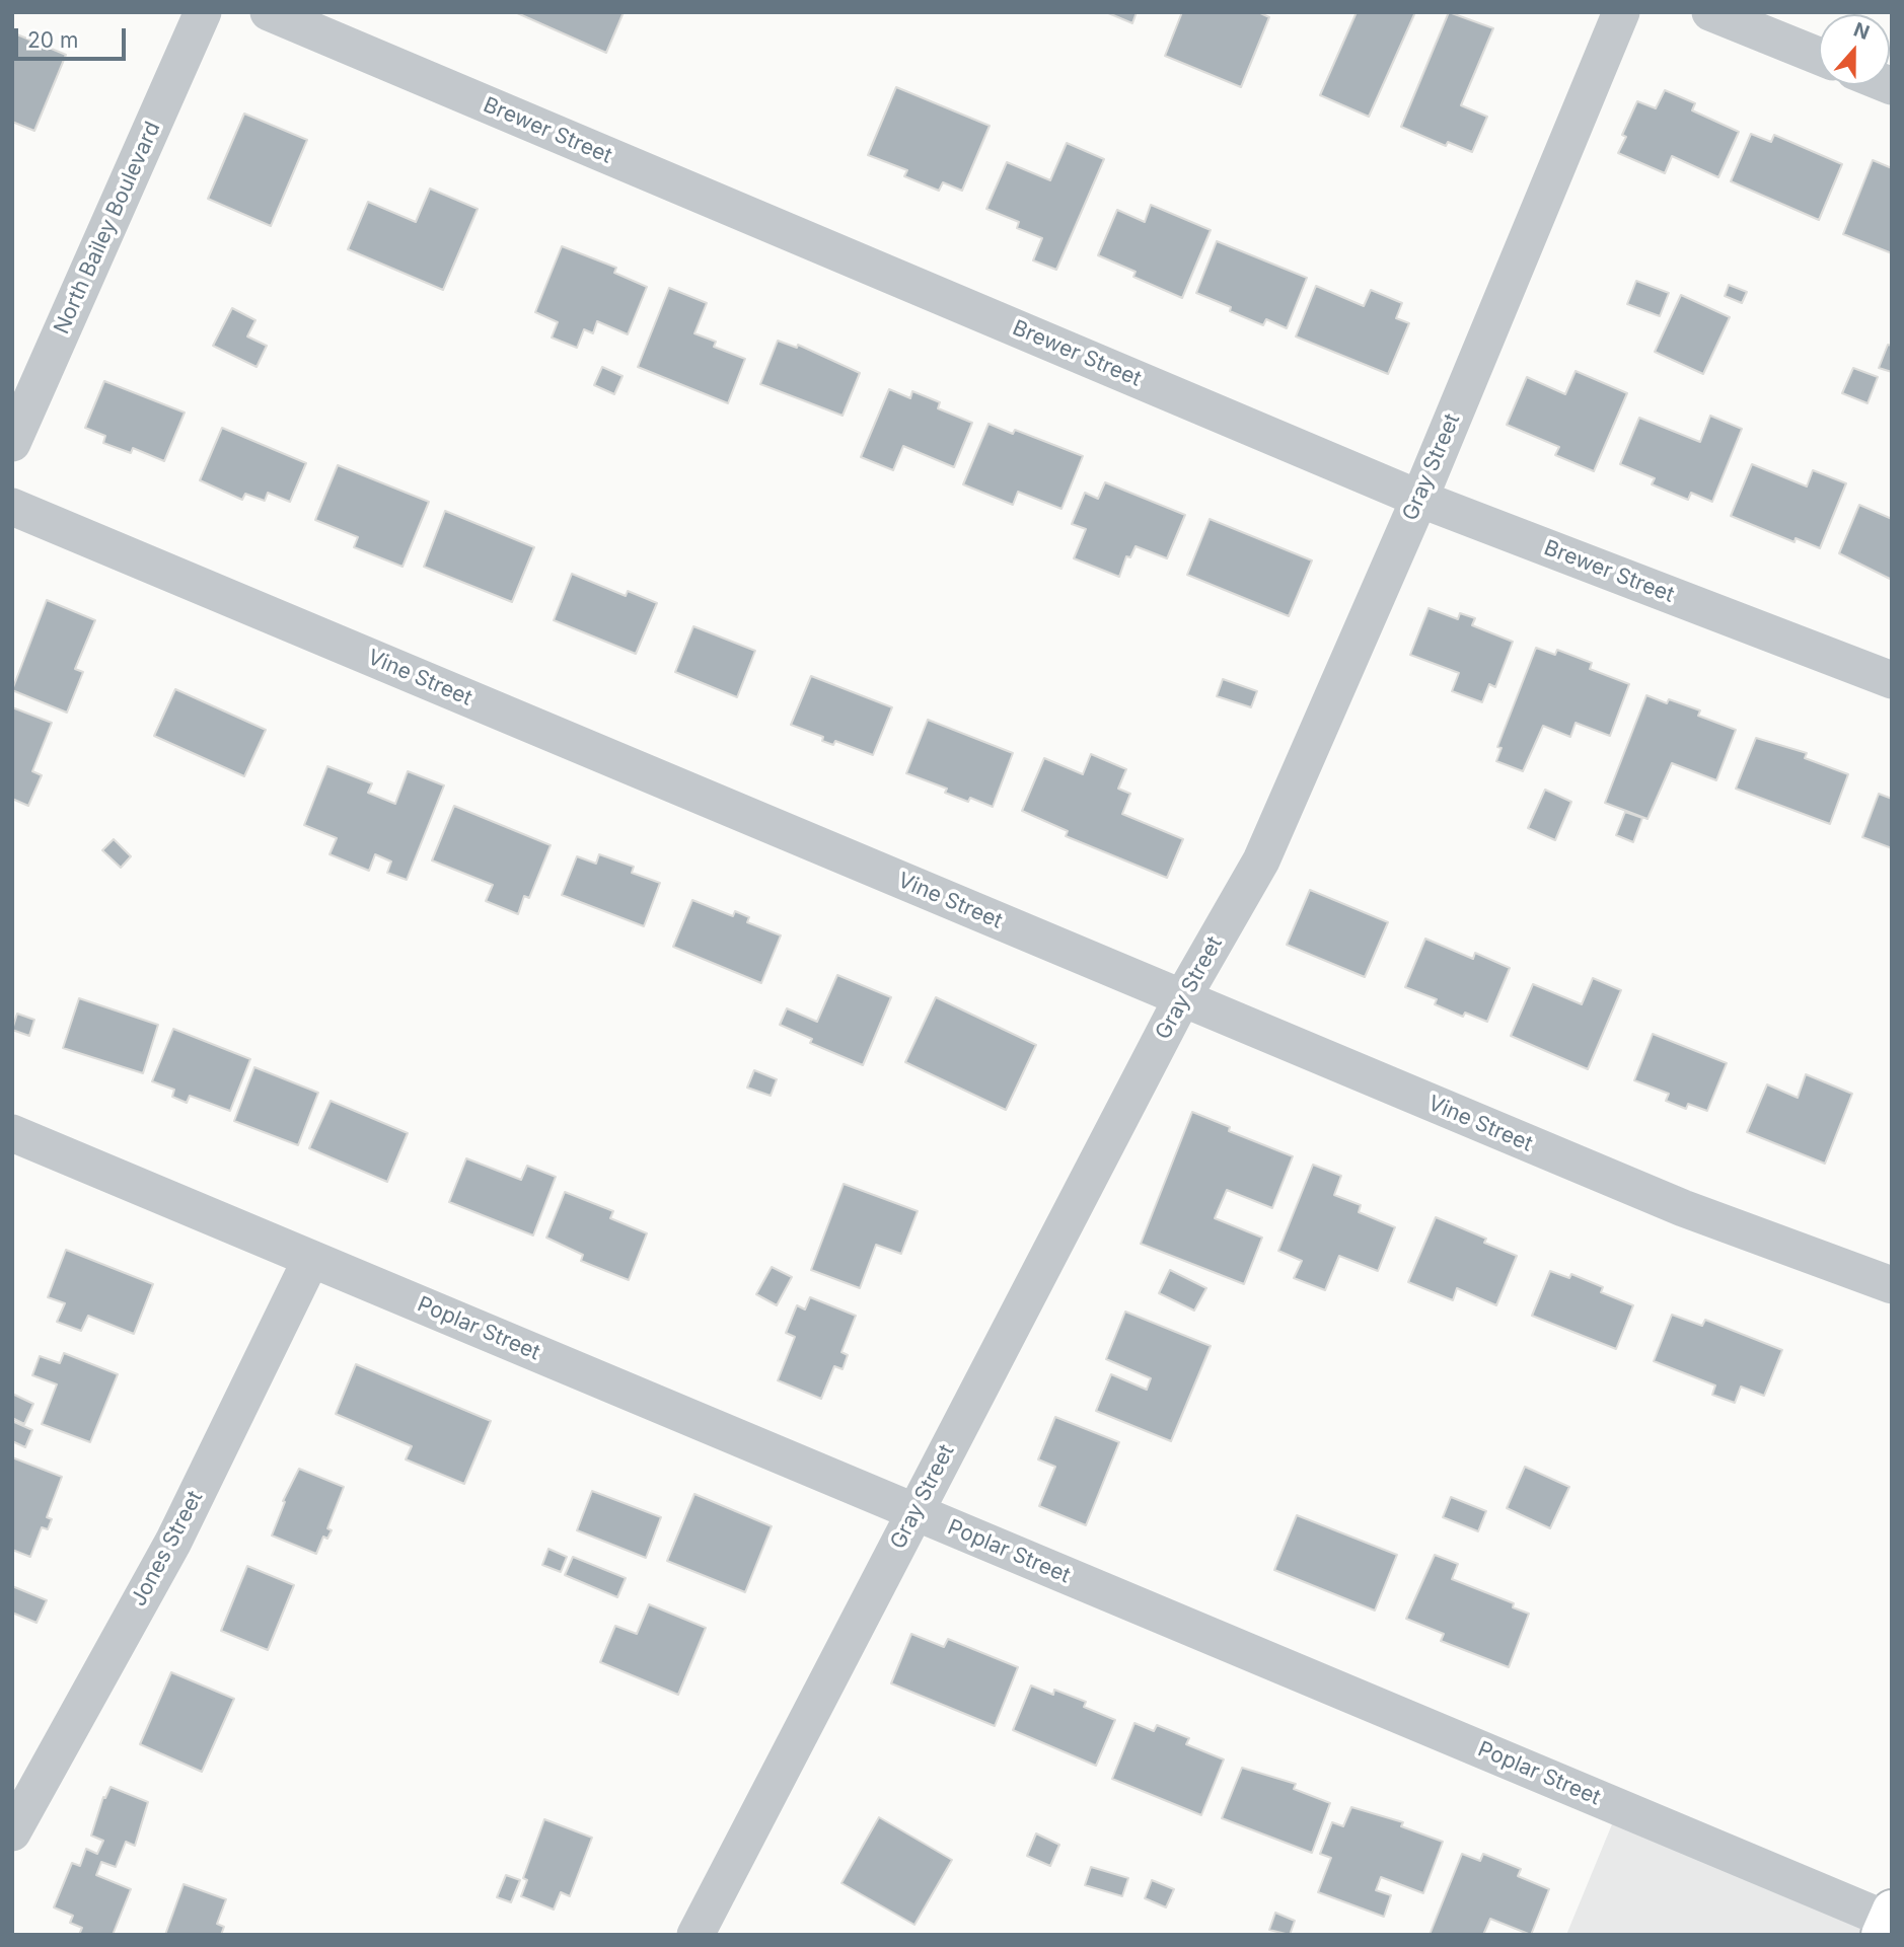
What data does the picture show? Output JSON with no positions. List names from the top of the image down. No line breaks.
{"streets":{"street":["Brewer Street","North Bailey Boulevard","Gray Street","Vine Street","Poplar Street","Jones Street"]},"crossings":[["Brewer Street","Gray Street"],["Gray Street","Vine Street"],["Gray Street","Poplar Street"],["Poplar Street","Jones Street"]],"scale_bar":"20 m","north":"top"}
